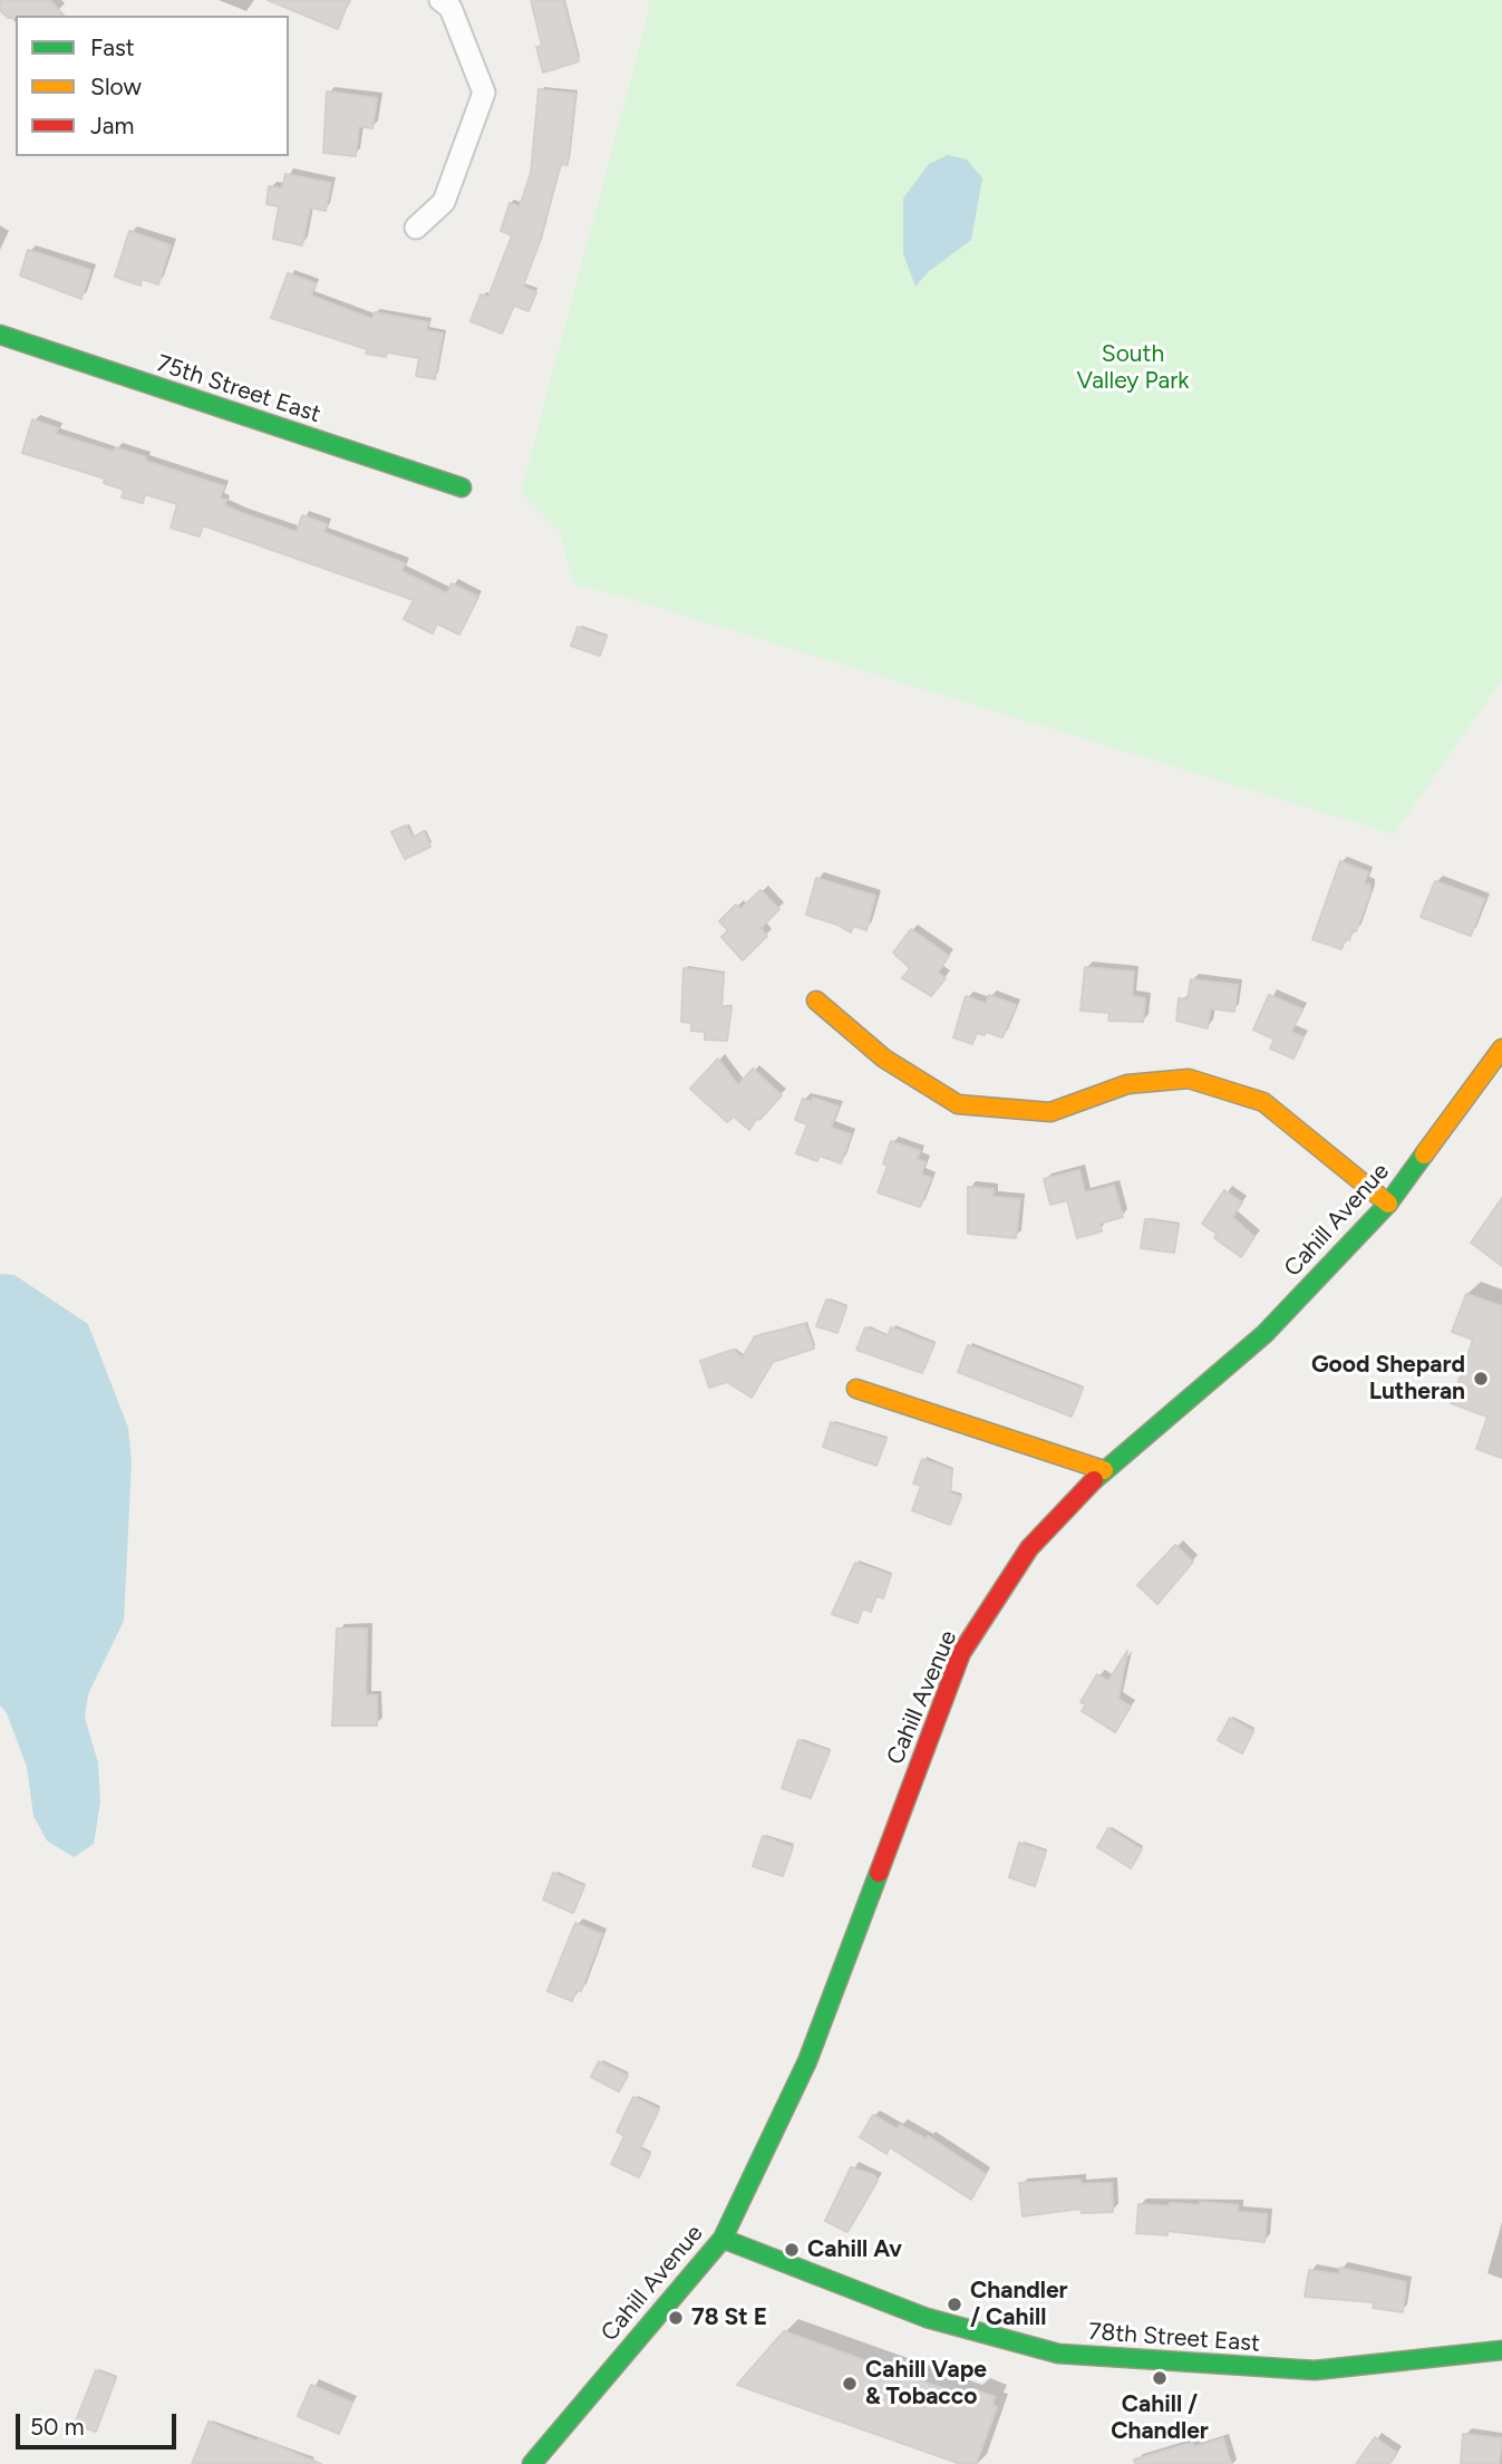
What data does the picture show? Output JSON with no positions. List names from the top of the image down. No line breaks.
{"streets":{"street":["75th Street East","Cahill Avenue","78th Street East"]},"crossings":[["Cahill Avenue","78th Street East"]],"parks":["South Valley Park"],"places":["Good Shepard Lutheran","Cahill Av","Chandler / Cahill","78 St E","Cahill / Chandler","Cahill Vape & Tobacco"],"legend":["Fast","Slow","Jam"],"scale_bar":"50 m"}
